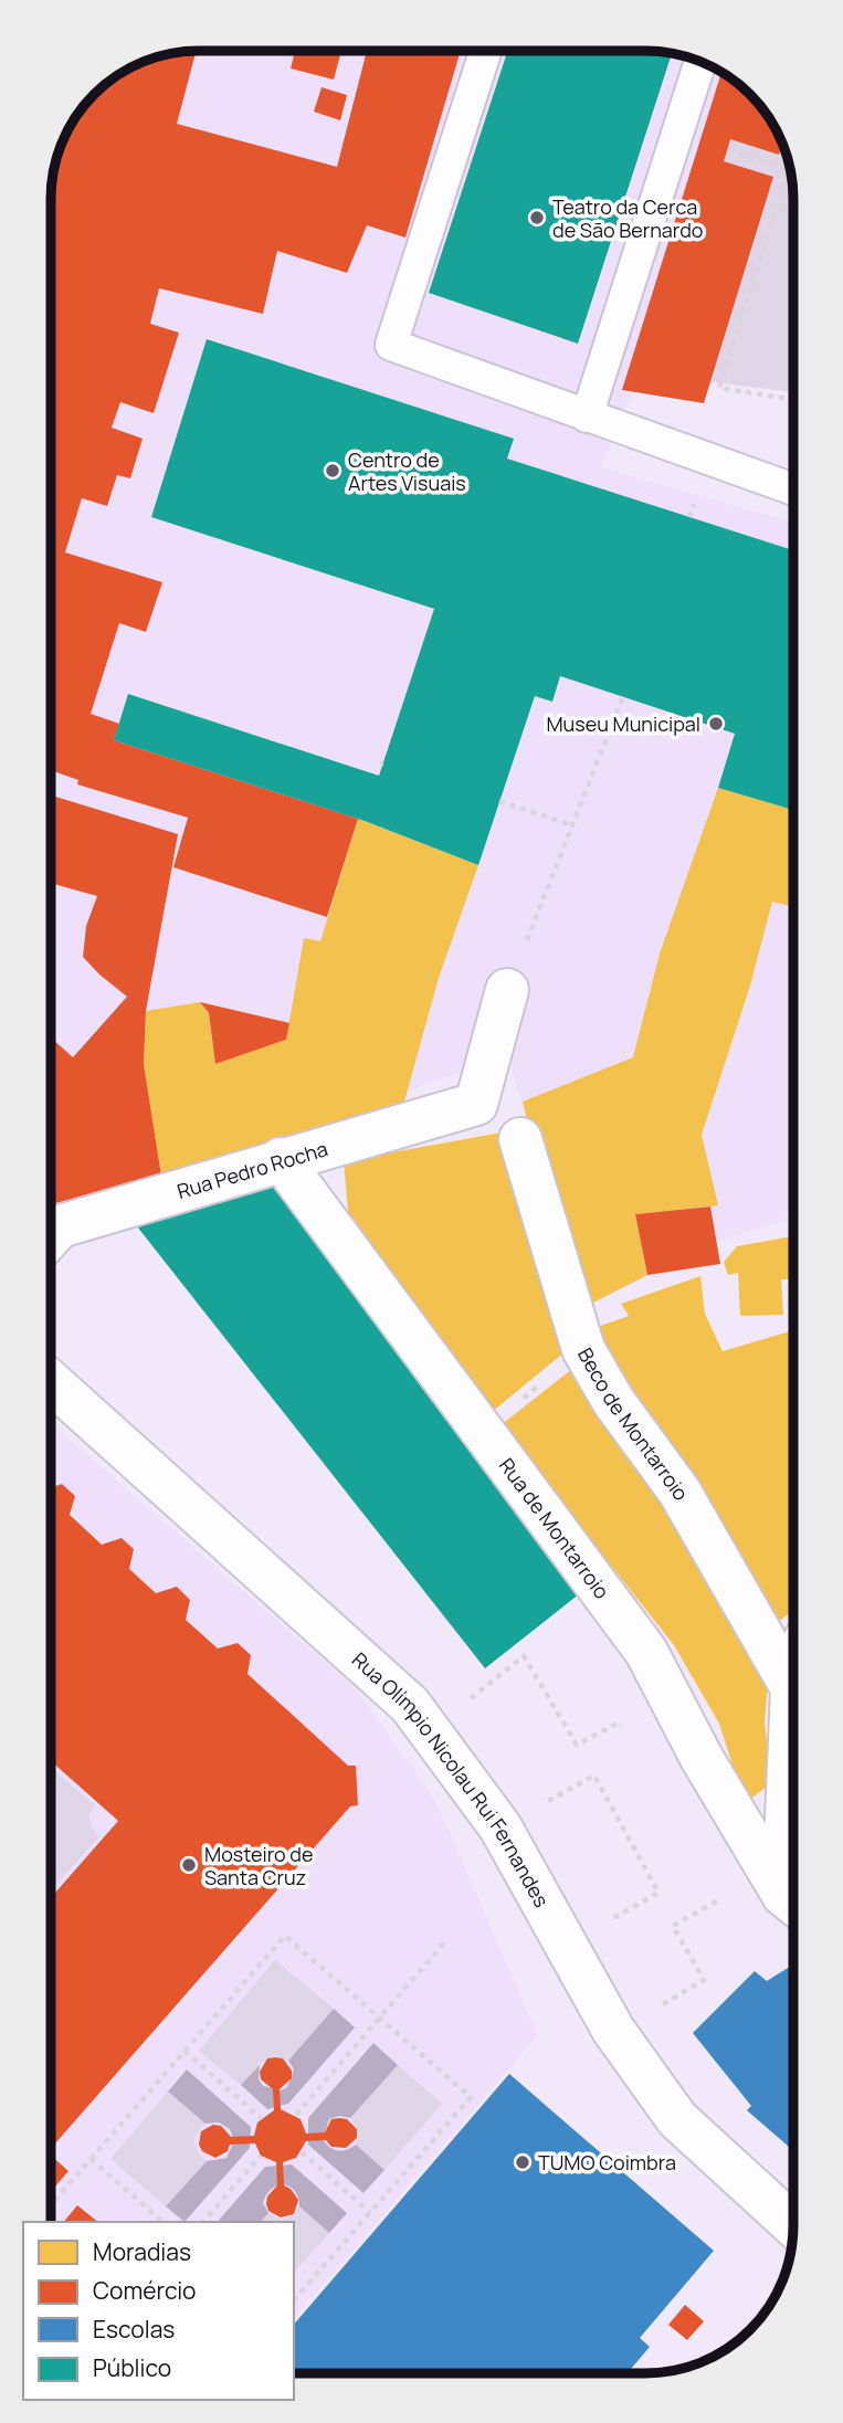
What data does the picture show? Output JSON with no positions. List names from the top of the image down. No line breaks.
{"streets":{"street":["Rua Pedro Rocha","Beco de Montarroio","Rua de Montarroio","Rua Olímpio Nicolau Rui Fernandes"]},"crossings":[["Rua Pedro Rocha","Rua de Montarroio"]],"places":["Teatro da Cerca de São Bernardo","Centro de Artes Visuais","Museu Municipal","Mosteiro de Santa Cruz","TUMO Coimbra"],"legend":["Moradias","Comércio","Escolas","Público"]}
